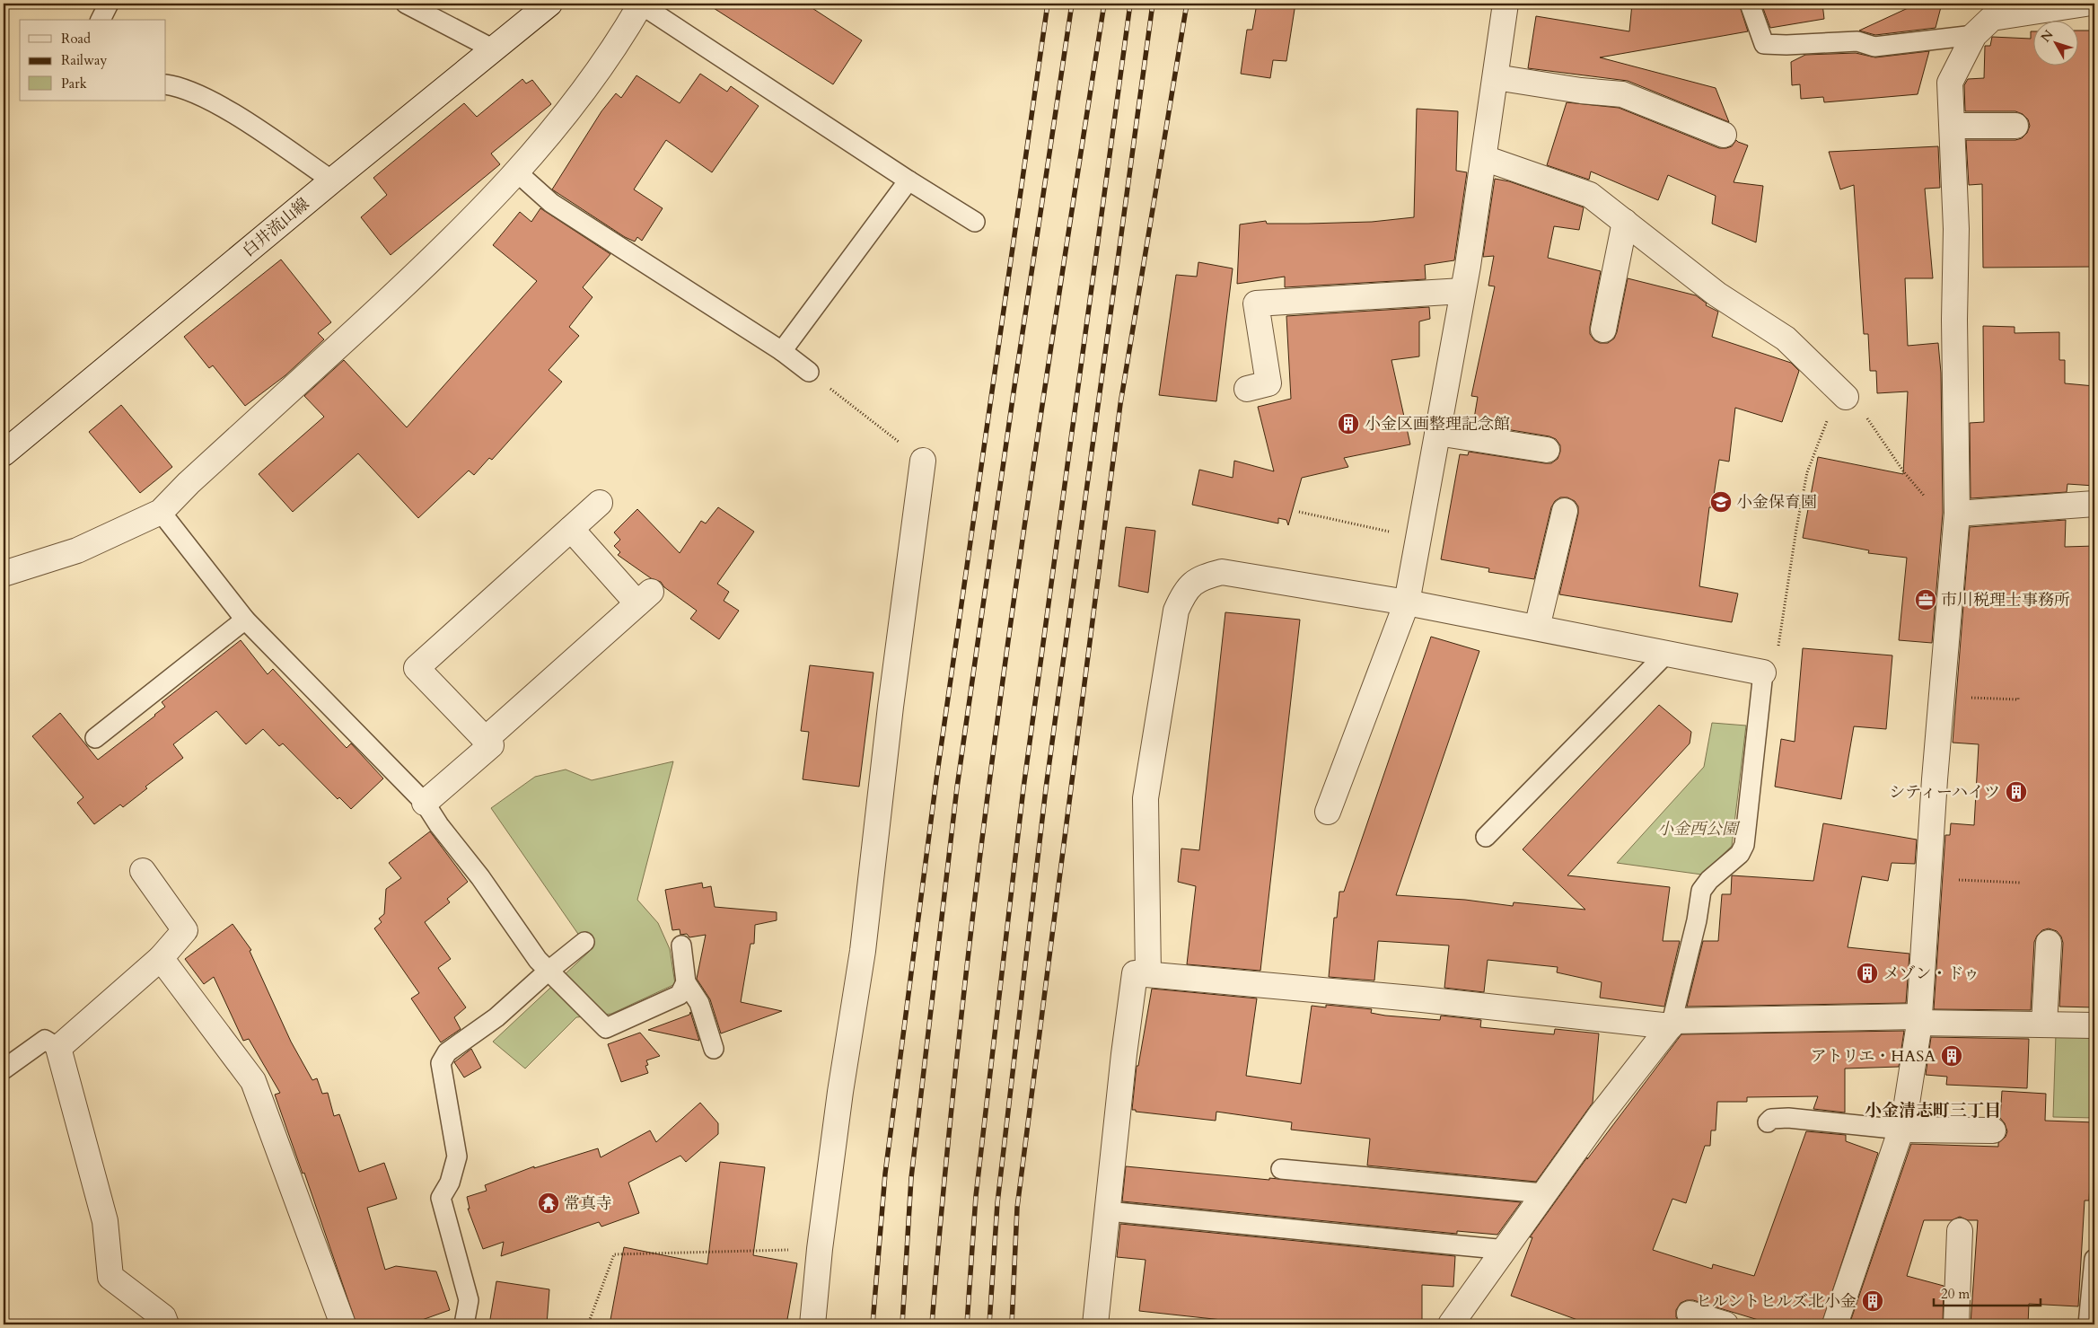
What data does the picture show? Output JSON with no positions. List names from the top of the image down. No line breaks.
{"streets":{"street":["白井流山線"]},"districts":["小金清志町三丁目"],"parks":["小金西公園"],"places":{"building":["小金区画整理記念館","シティーハイツ","メゾン・ドゥ","アトリエ・HASA","ヒルントヒルズ北小金"],"school or university":["小金保育園"],"office":["市川税理士事務所"],"temple":["常真寺"]},"legend":["Road","Railway","Park"],"scale_bar":"20 m","north":"top left"}
